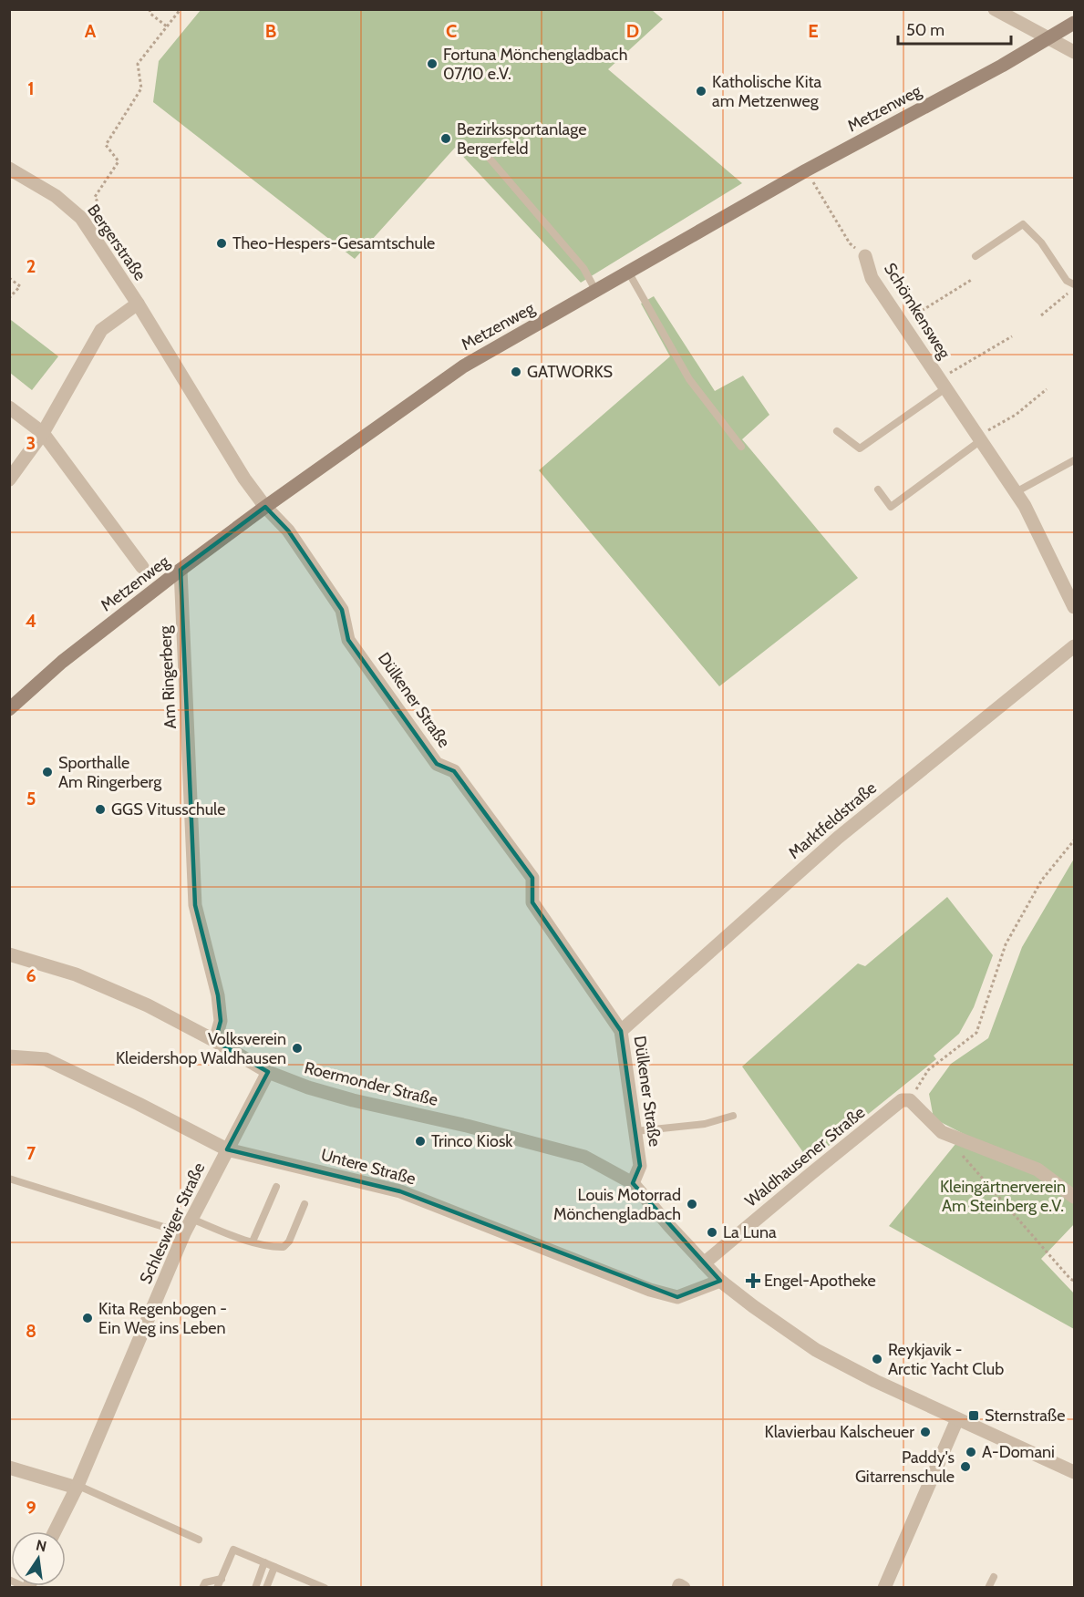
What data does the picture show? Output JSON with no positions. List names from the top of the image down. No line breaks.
{"streets":{"main road":["Metzenweg"],"street":["Bergerstraße","Schömkensweg","Am Ringerberg","Dülkener Straße","Marktfeldstraße","Roermonder Straße","Waldhausener Straße","Untere Straße","Schleswiger Straße"]},"crossings":[["Metzenweg","Schömkensweg"],["Metzenweg","Am Ringerberg"],["Metzenweg","Dülkener Straße"],["Bergerstraße","Dülkener Straße"],["Am Ringerberg","Roermonder Straße"],["Dülkener Straße","Marktfeldstraße"],["Dülkener Straße","Roermonder Straße"],["Roermonder Straße","Waldhausener Straße"],["Roermonder Straße","Schleswiger Straße"],["Untere Straße","Schleswiger Straße"]],"parks":["Kleingärtnerverein Am Steinberg e.V."],"places":{"other":["Fortuna Mönchengladbach 07/10 e.V.","Katholische Kita am Metzenweg","Bezirkssportanlage Bergerfeld","Theo-Hespers-Gesamtschule","GATWORKS","Sporthalle Am Ringerberg","GGS Vitusschule","Volksverein Kleidershop Waldhausen","Trinco Kiosk","Louis Motorrad Mönchengladbach","La Luna","Kita Regenbogen - Ein Weg ins Leben","Reykjavik - Arctic Yacht Club","Klavierbau Kalscheuer","A-Domani","Paddy's Gitarrenschule"],"health":["Engel-Apotheke"],"transit":["Sternstraße"]},"scale_bar":"50 m","north":"top","grid":{"columns":["A","B","C","D","E"],"rows":["1","2","3","4","5","6","7","8","9"]}}
